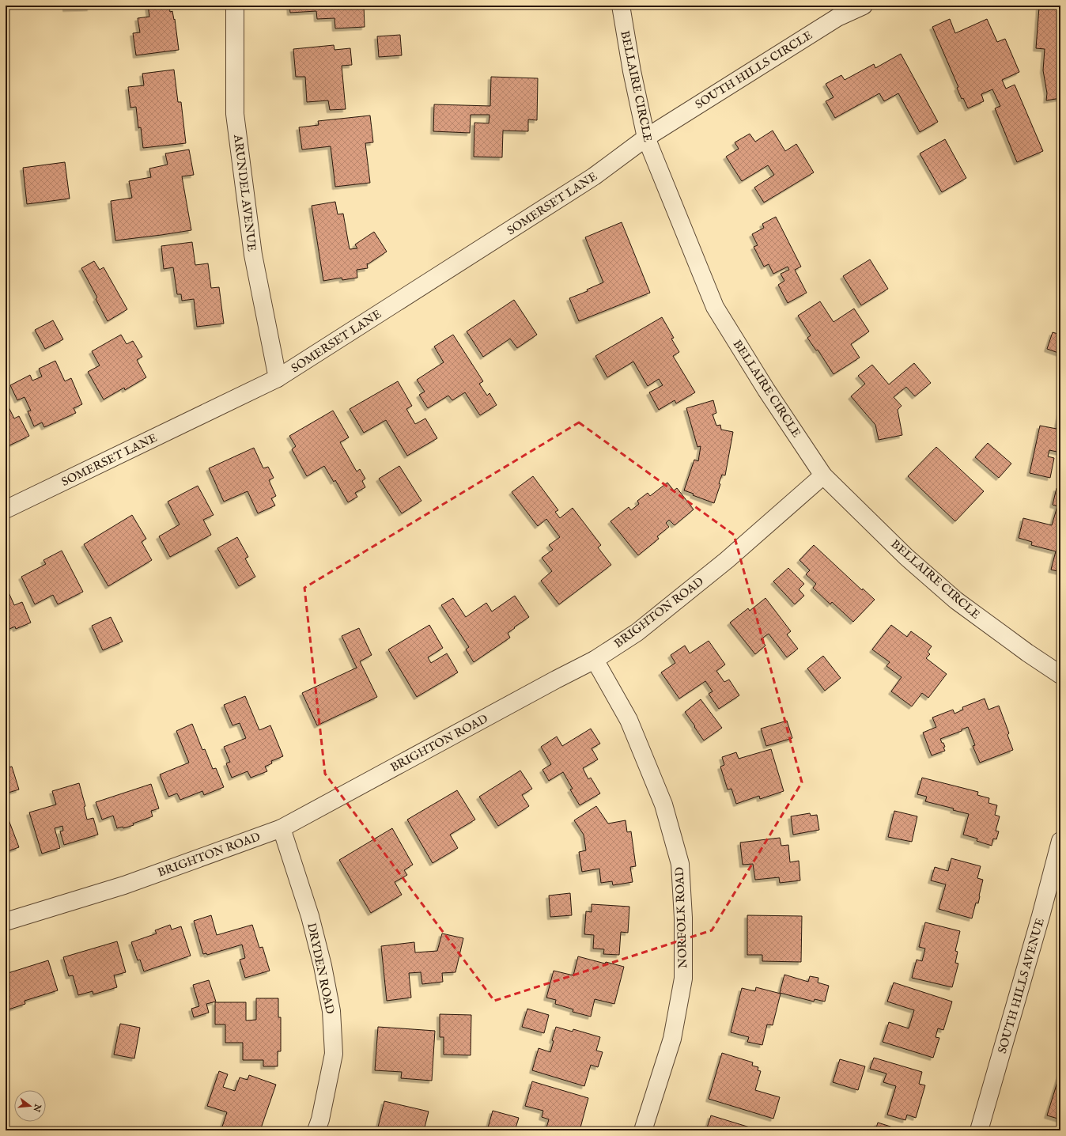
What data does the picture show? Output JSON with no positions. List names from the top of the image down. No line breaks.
{"streets":{"street":["SOUTH HILLS CIRCLE","BELLAIRE CIRCLE","ARUNDEL AVENUE","SOMERSET LANE","BRIGHTON ROAD","NORFOLK ROAD","DRYDEN ROAD","SOUTH HILLS AVENUE"]},"crossings":[["SOUTH HILLS CIRCLE","BELLAIRE CIRCLE"],["SOUTH HILLS CIRCLE","SOMERSET LANE"],["BELLAIRE CIRCLE","SOMERSET LANE"],["BELLAIRE CIRCLE","BRIGHTON ROAD"],["ARUNDEL AVENUE","SOMERSET LANE"],["BRIGHTON ROAD","NORFOLK ROAD"],["BRIGHTON ROAD","DRYDEN ROAD"]],"north":"right"}
